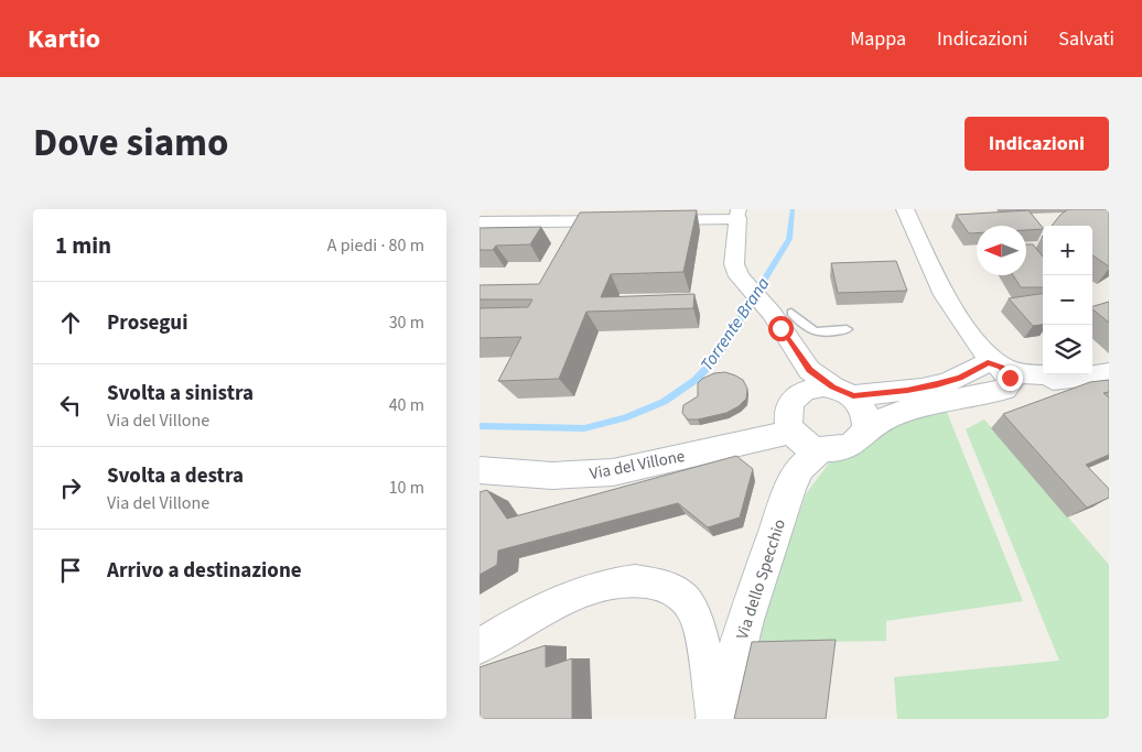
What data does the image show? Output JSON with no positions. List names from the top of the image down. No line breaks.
{"streets":{"street":["Via del Villone","Via dello Specchio"]},"crossings":[["Via del Villone","Via dello Specchio"]],"water":["Torrente Brana"],"north":"left","page":{"header":"Kartio","nav":["Mappa","Indicazioni","Salvati"],"title":"Dove siamo","buttons":"Indicazioni","heading":["1 min","A piedi · 80 m"],"map_buttons":["+","−"],"list":[["Prosegui","30 m"],["Svolta a sinistra","Via del Villone","40 m"],["Svolta a destra","Via del Villone","10 m"],"Arrivo a destinazione"]}}
